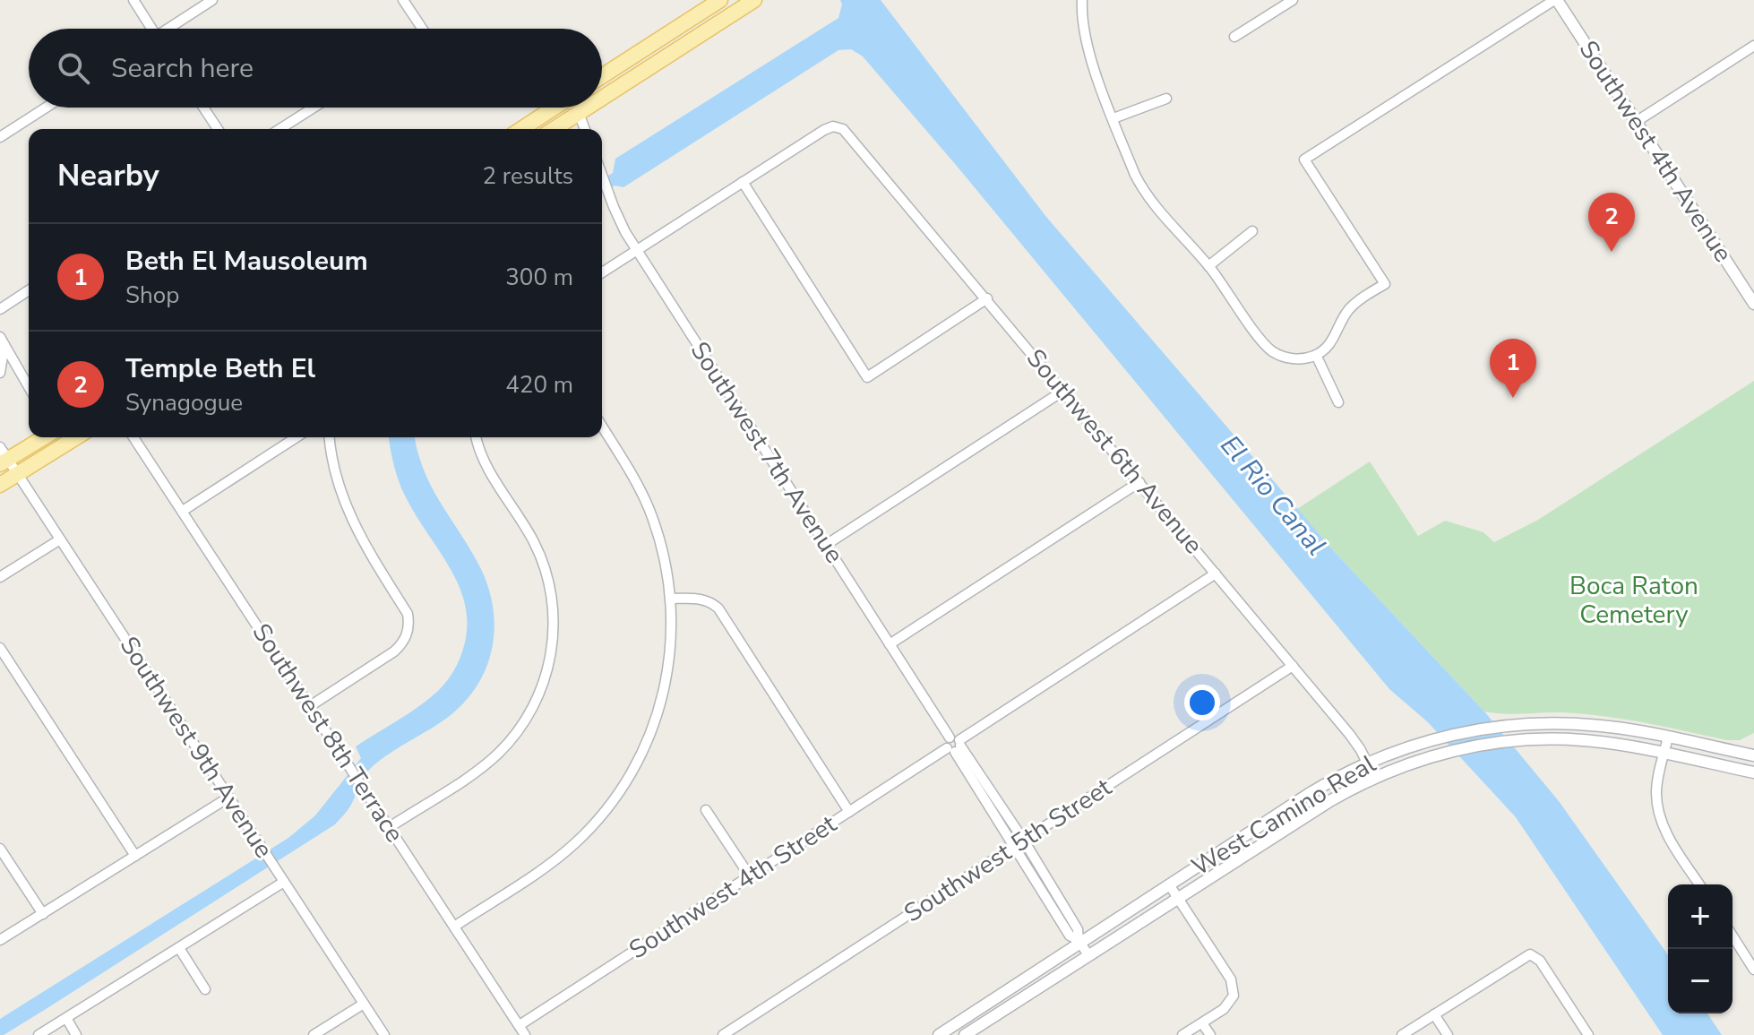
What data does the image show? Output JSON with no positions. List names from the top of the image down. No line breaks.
{"streets":{"street":["Southwest 4th Avenue","Southwest 6th Avenue","Southwest 7th Avenue","Southwest 8th Terrace","Southwest 9th Avenue","West Camino Real","Southwest 5th Street","Southwest 4th Street"]},"crossings":[["Southwest 6th Avenue","West Camino Real"],["Southwest 6th Avenue","Southwest 5th Street"],["Southwest 6th Avenue","Southwest 4th Street"],["Southwest 7th Avenue","West Camino Real"],["Southwest 7th Avenue","Southwest 5th Street"],["Southwest 7th Avenue","Southwest 4th Street"],["Southwest 8th Terrace","Southwest 4th Street"]],"water":["El Rio Canal"],"parks":["Boca Raton Cemetery"],"page":{"search":"Search here","heading":["Nearby","2 results"],"pins":["2","1"],"list":[{"mark":"1","name":"Beth El Mausoleum","note":"Shop","value":"300 m"},{"mark":"2","name":"Temple Beth El","note":"Synagogue","value":"420 m"}],"map_buttons":["+","−"]}}
